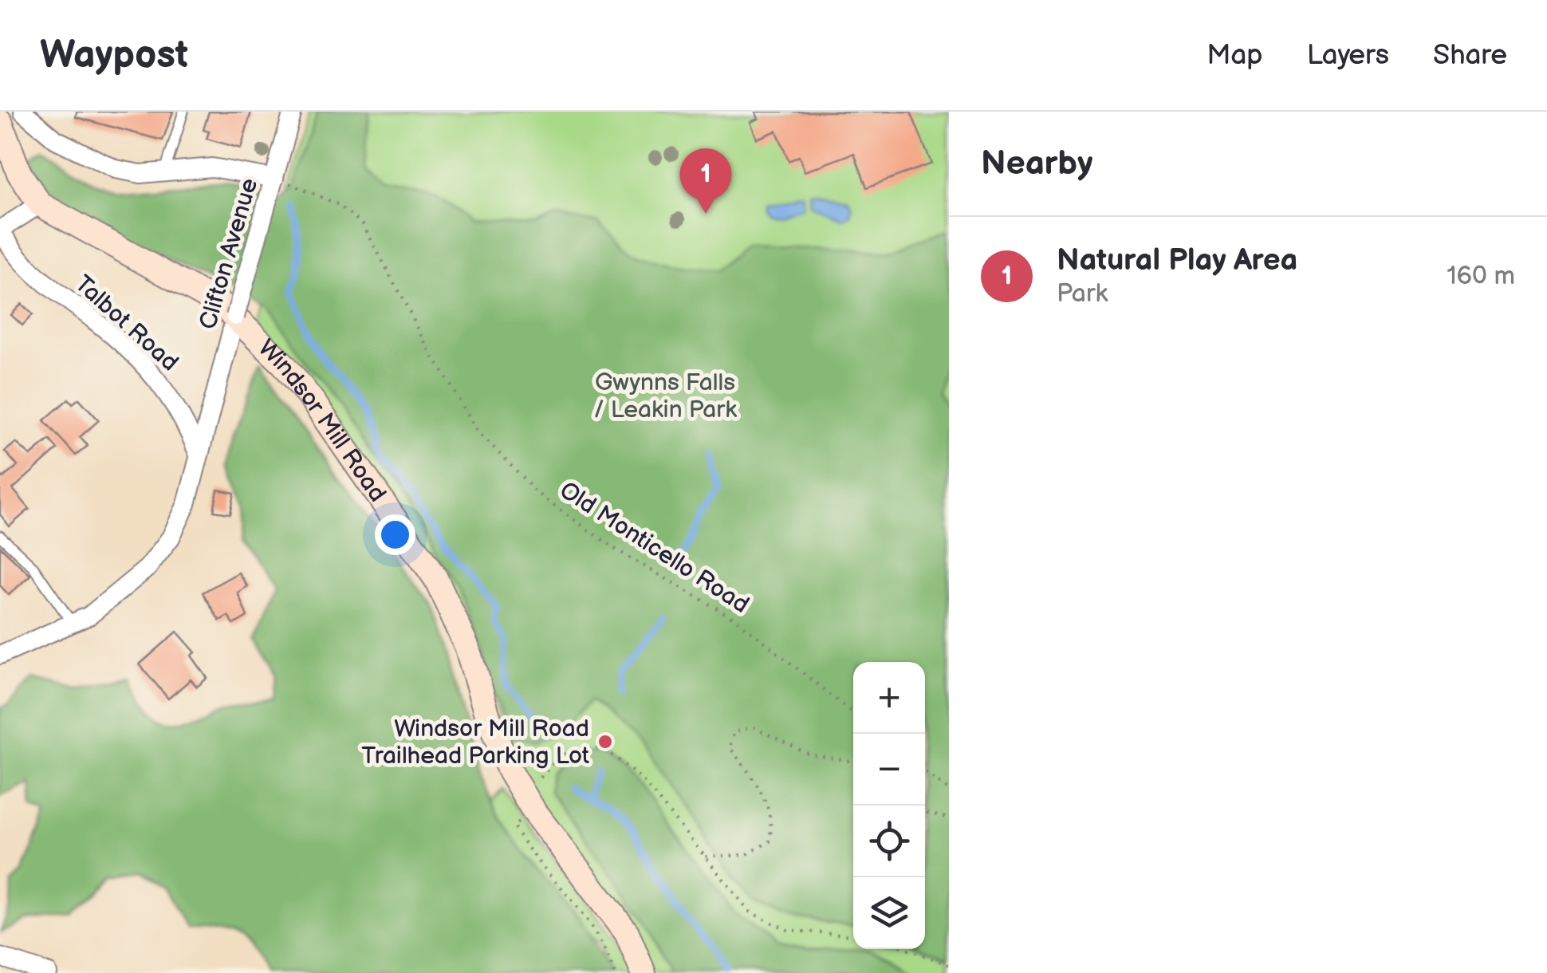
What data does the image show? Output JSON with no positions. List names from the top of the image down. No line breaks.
{"streets":{"main road":["Windsor Mill Road"],"street":["Clifton Avenue","Talbot Road"],"path":["Old Monticello Road"]},"crossings":[["Clifton Avenue","Talbot Road"],["Clifton Avenue","Old Monticello Road"]],"parks":["Gwynns Falls / Leakin Park"],"places":["Windsor Mill Road Trailhead Parking Lot"],"page":{"header":"Waypost","nav":["Map","Layers","Share"],"heading":"Nearby","pins":"1","list":[{"mark":"1","name":"Natural Play Area","note":"Park","value":"160 m"}],"map_buttons":["+","−"]}}
